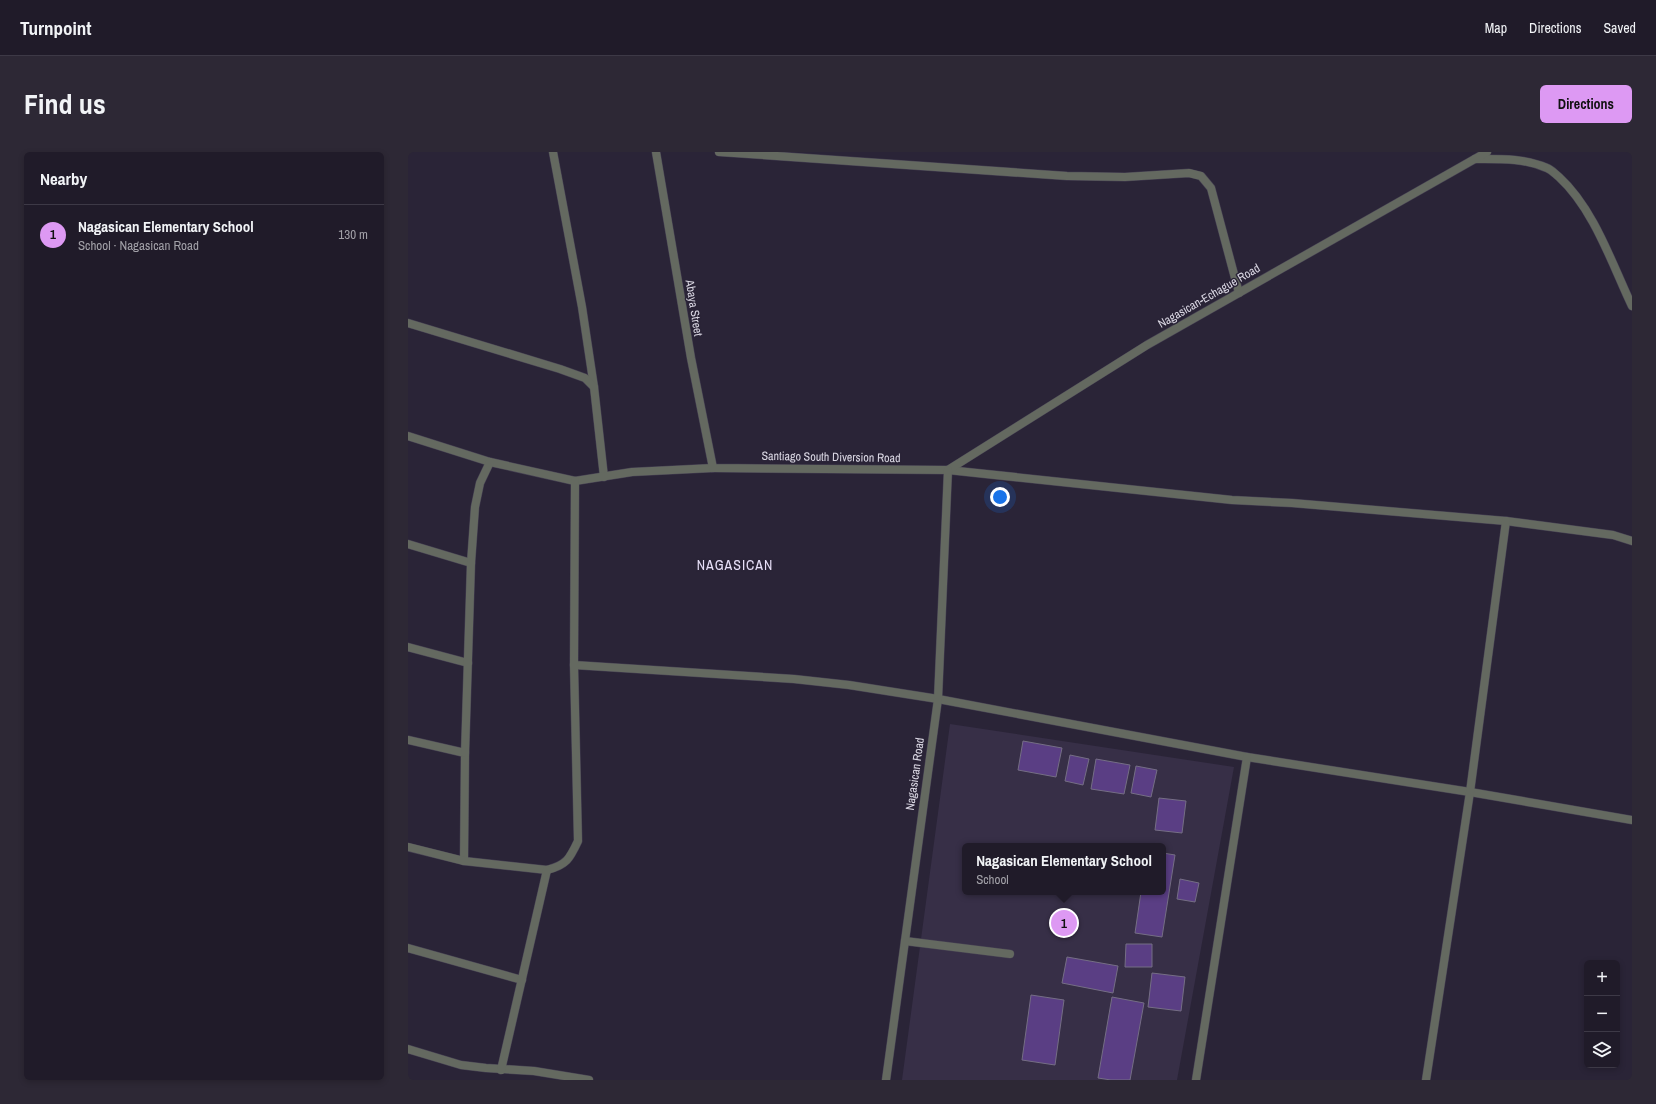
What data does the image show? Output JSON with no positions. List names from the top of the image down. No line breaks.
{"streets":{"street":["Nagasican-Echague Road","Abaya Street","Santiago South Diversion Road","Nagasican Road"]},"crossings":[["Nagasican-Echague Road","Santiago South Diversion Road"],["Nagasican-Echague Road","Nagasican Road"],["Abaya Street","Santiago South Diversion Road"],["Santiago South Diversion Road","Nagasican Road"]],"districts":["NAGASICAN"],"page":{"header":"Turnpoint","nav":["Map","Directions","Saved"],"title":"Find us","buttons":"Directions","heading":"Nearby","list":[{"mark":"1","name":"Nagasican Elementary School","note":"School · Nagasican Road","value":"130 m"}],"popup":["Nagasican Elementary School","School"],"pins":"1","map_buttons":["+","−"]}}
